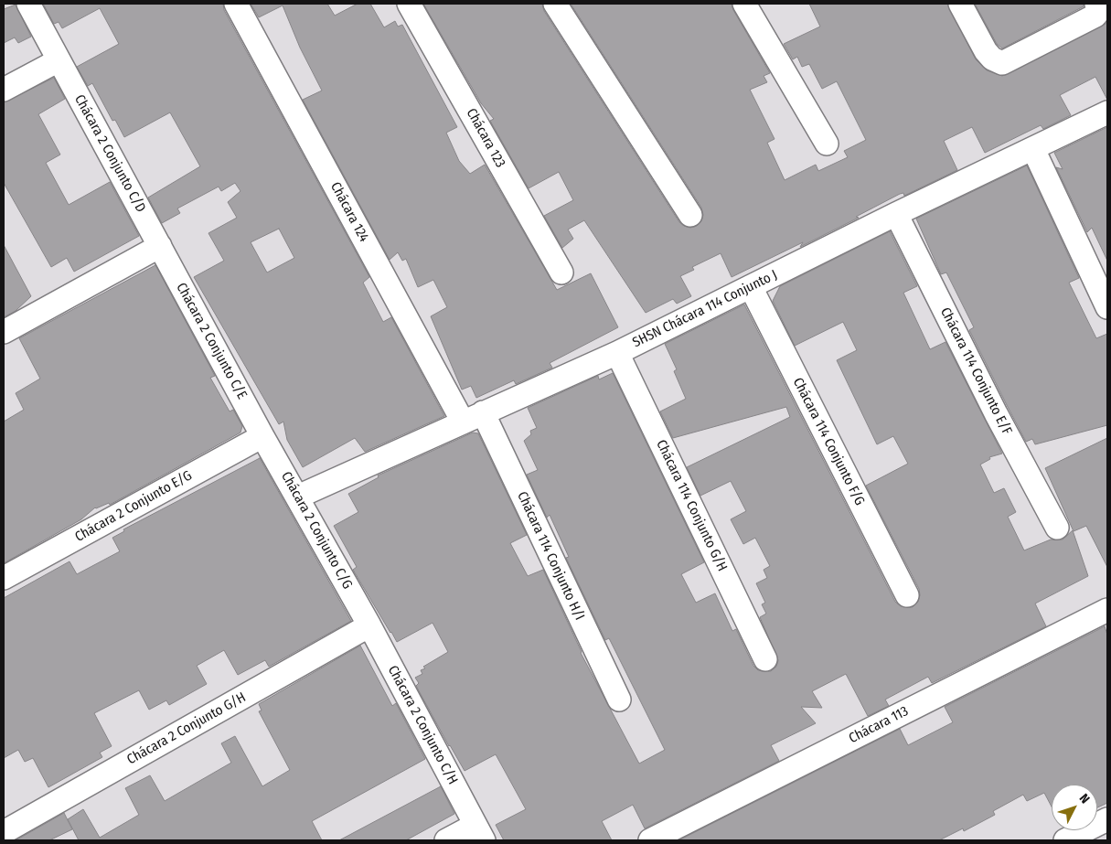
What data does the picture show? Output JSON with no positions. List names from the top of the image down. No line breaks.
{"streets":{"street":["Chácara 123","Chácara 2 Conjunto C/D","Chácara 124","SHSN Chácara 114 Conjunto J","Chácara 2 Conjunto C/E","Chácara 114 Conjunto E/F","Chácara 114 Conjunto F/G","Chácara 114 Conjunto G/H","Chácara 2 Conjunto E/G","Chácara 2 Conjunto C/G","Chácara 114 Conjunto H/I","Chácara 2 Conjunto C/H","Chácara 113","Chácara 2 Conjunto G/H"]},"crossings":[["Chácara 2 Conjunto C/D","Chácara 2 Conjunto C/E"],["Chácara 124","SHSN Chácara 114 Conjunto J"],["Chácara 124","Chácara 114 Conjunto H/I"],["SHSN Chácara 114 Conjunto J","Chácara 114 Conjunto E/F"],["SHSN Chácara 114 Conjunto J","Chácara 114 Conjunto F/G"],["SHSN Chácara 114 Conjunto J","Chácara 114 Conjunto G/H"],["SHSN Chácara 114 Conjunto J","Chácara 2 Conjunto C/G"],["SHSN Chácara 114 Conjunto J","Chácara 114 Conjunto H/I"],["Chácara 2 Conjunto C/E","Chácara 2 Conjunto E/G"],["Chácara 2 Conjunto C/E","Chácara 2 Conjunto C/G"],["Chácara 2 Conjunto E/G","Chácara 2 Conjunto C/G"],["Chácara 2 Conjunto C/G","Chácara 2 Conjunto C/H"],["Chácara 2 Conjunto C/G","Chácara 2 Conjunto G/H"],["Chácara 2 Conjunto C/H","Chácara 2 Conjunto G/H"]],"north":"top right"}
